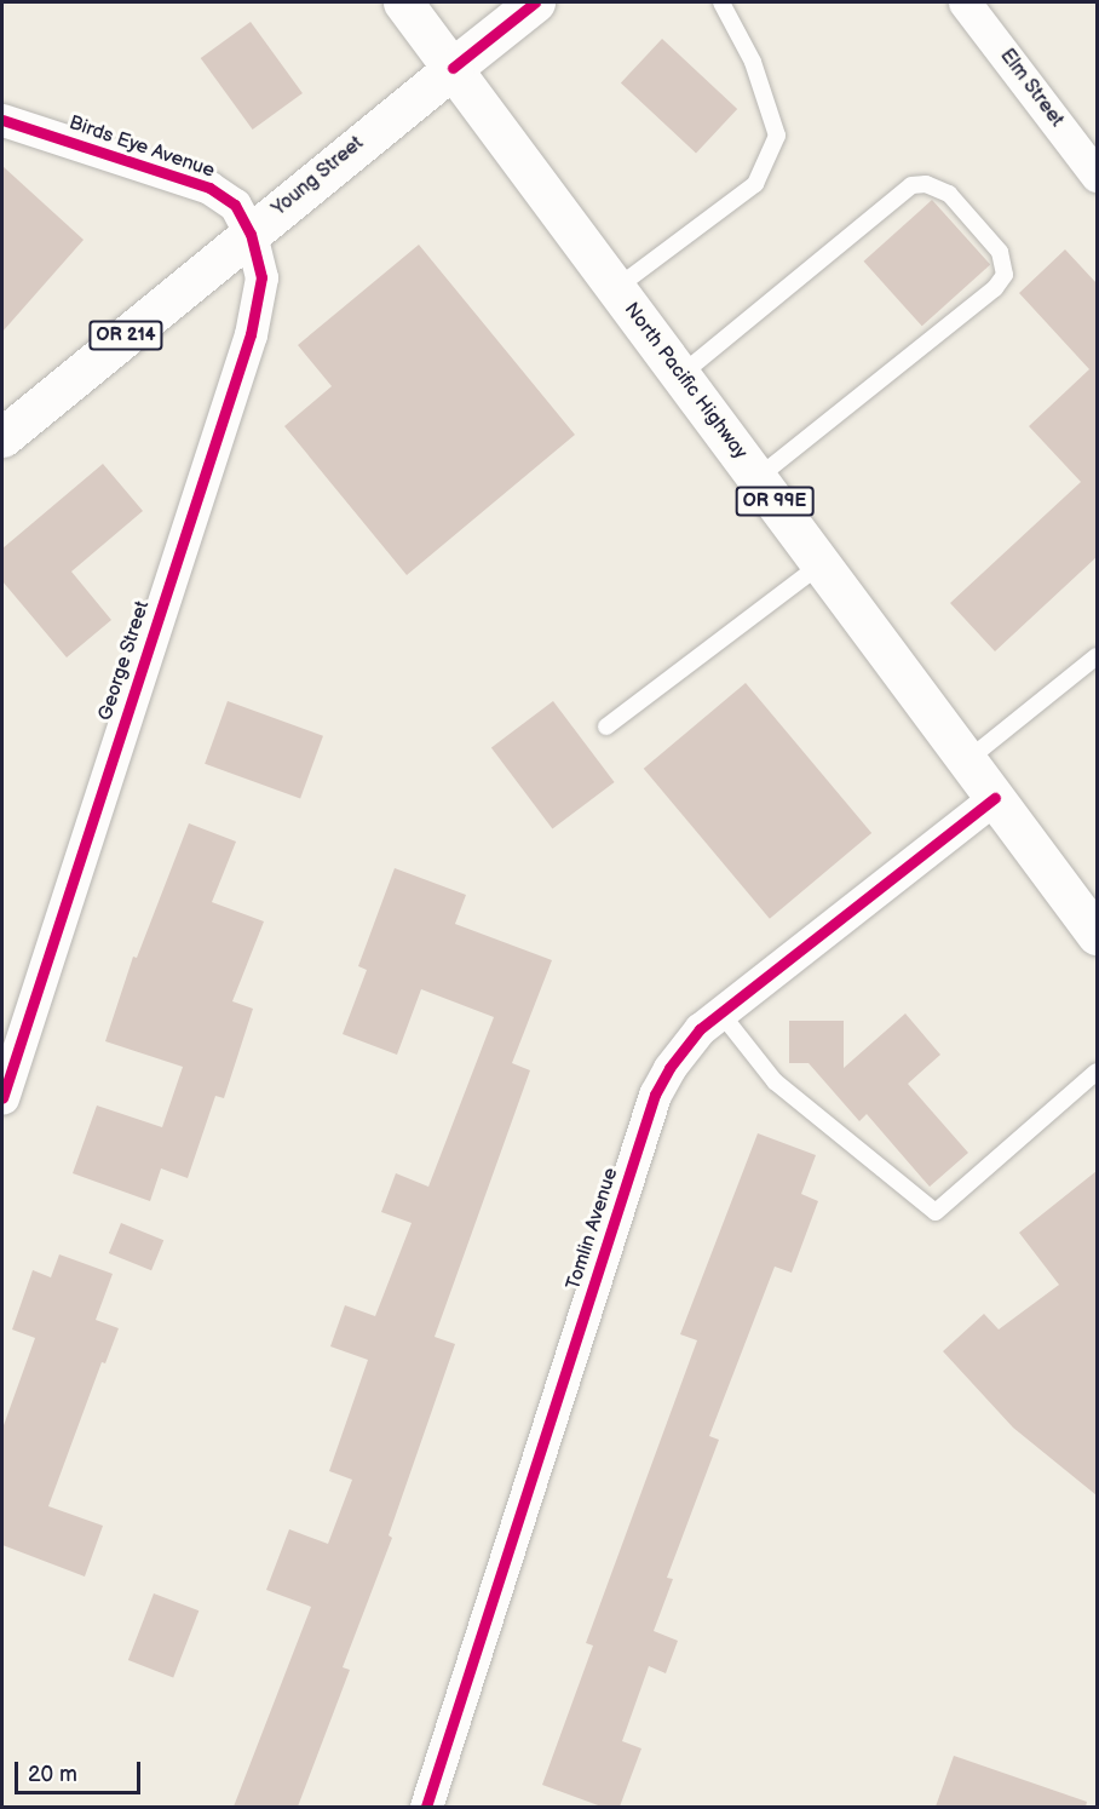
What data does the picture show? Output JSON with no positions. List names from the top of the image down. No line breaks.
{"streets":{"main road":["Young Street","OR 214","North Pacific Highway","OR 99E"],"street":["Elm Street","Birds Eye Avenue","George Street","Tomlin Avenue"]},"crossings":[["Birds Eye Avenue","Young Street"],["Birds Eye Avenue","George Street"],["Young Street","North Pacific Highway"],["Young Street","George Street"],["North Pacific Highway","Tomlin Avenue"]],"scale_bar":"20 m"}
